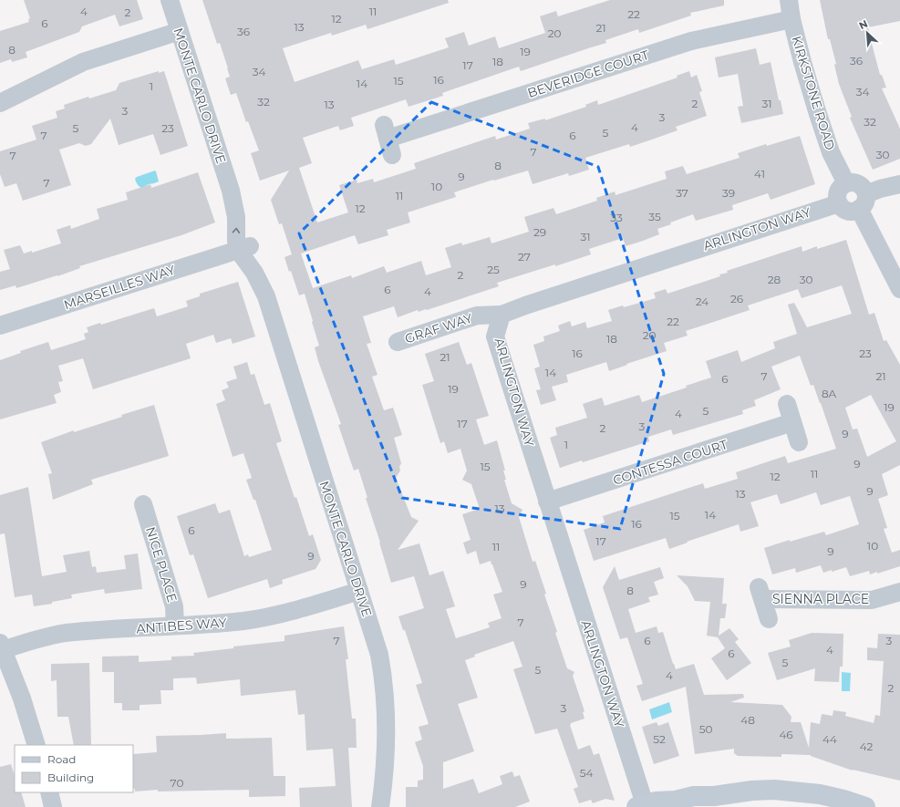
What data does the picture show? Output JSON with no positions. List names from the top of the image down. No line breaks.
{"streets":{"street":["BEVERIDGE COURT","KIRKSTONE ROAD","MONTE CARLO DRIVE","ARLINGTON WAY","MARSEILLES WAY","GRAF WAY","CONTESSA COURT","NICE PLACE","SIENNA PLACE","ANTIBES WAY"]},"crossings":[["BEVERIDGE COURT","KIRKSTONE ROAD"],["KIRKSTONE ROAD","ARLINGTON WAY"],["MONTE CARLO DRIVE","MARSEILLES WAY"],["MONTE CARLO DRIVE","ANTIBES WAY"],["ARLINGTON WAY","GRAF WAY"],["ARLINGTON WAY","CONTESSA COURT"],["NICE PLACE","ANTIBES WAY"]],"house_numbers":["4","11","2","22","12","6","13","21","36","20","8","19","36","18","17","34","16","15","14","1","34","32","2","31","13","3","3","32","4","5","23","5","7","6","7","30","7","8","41","9","7","10","37","39","11","12","35","33","29","31","27","25","2","28","30","6","4","26","24","22","20","18","16","23","21","14","7","21","6","19","8A","19","5","4","17","3","2","9","1","9","15","11","12","9","13","13","14","15","16","6","17","10","11","9","9","9","8","7","7","6","3","4","6","5","5","4","2","3","48","50","46","52","44","42","54","70"],"legend":["Road","Building"],"north":"top left"}
